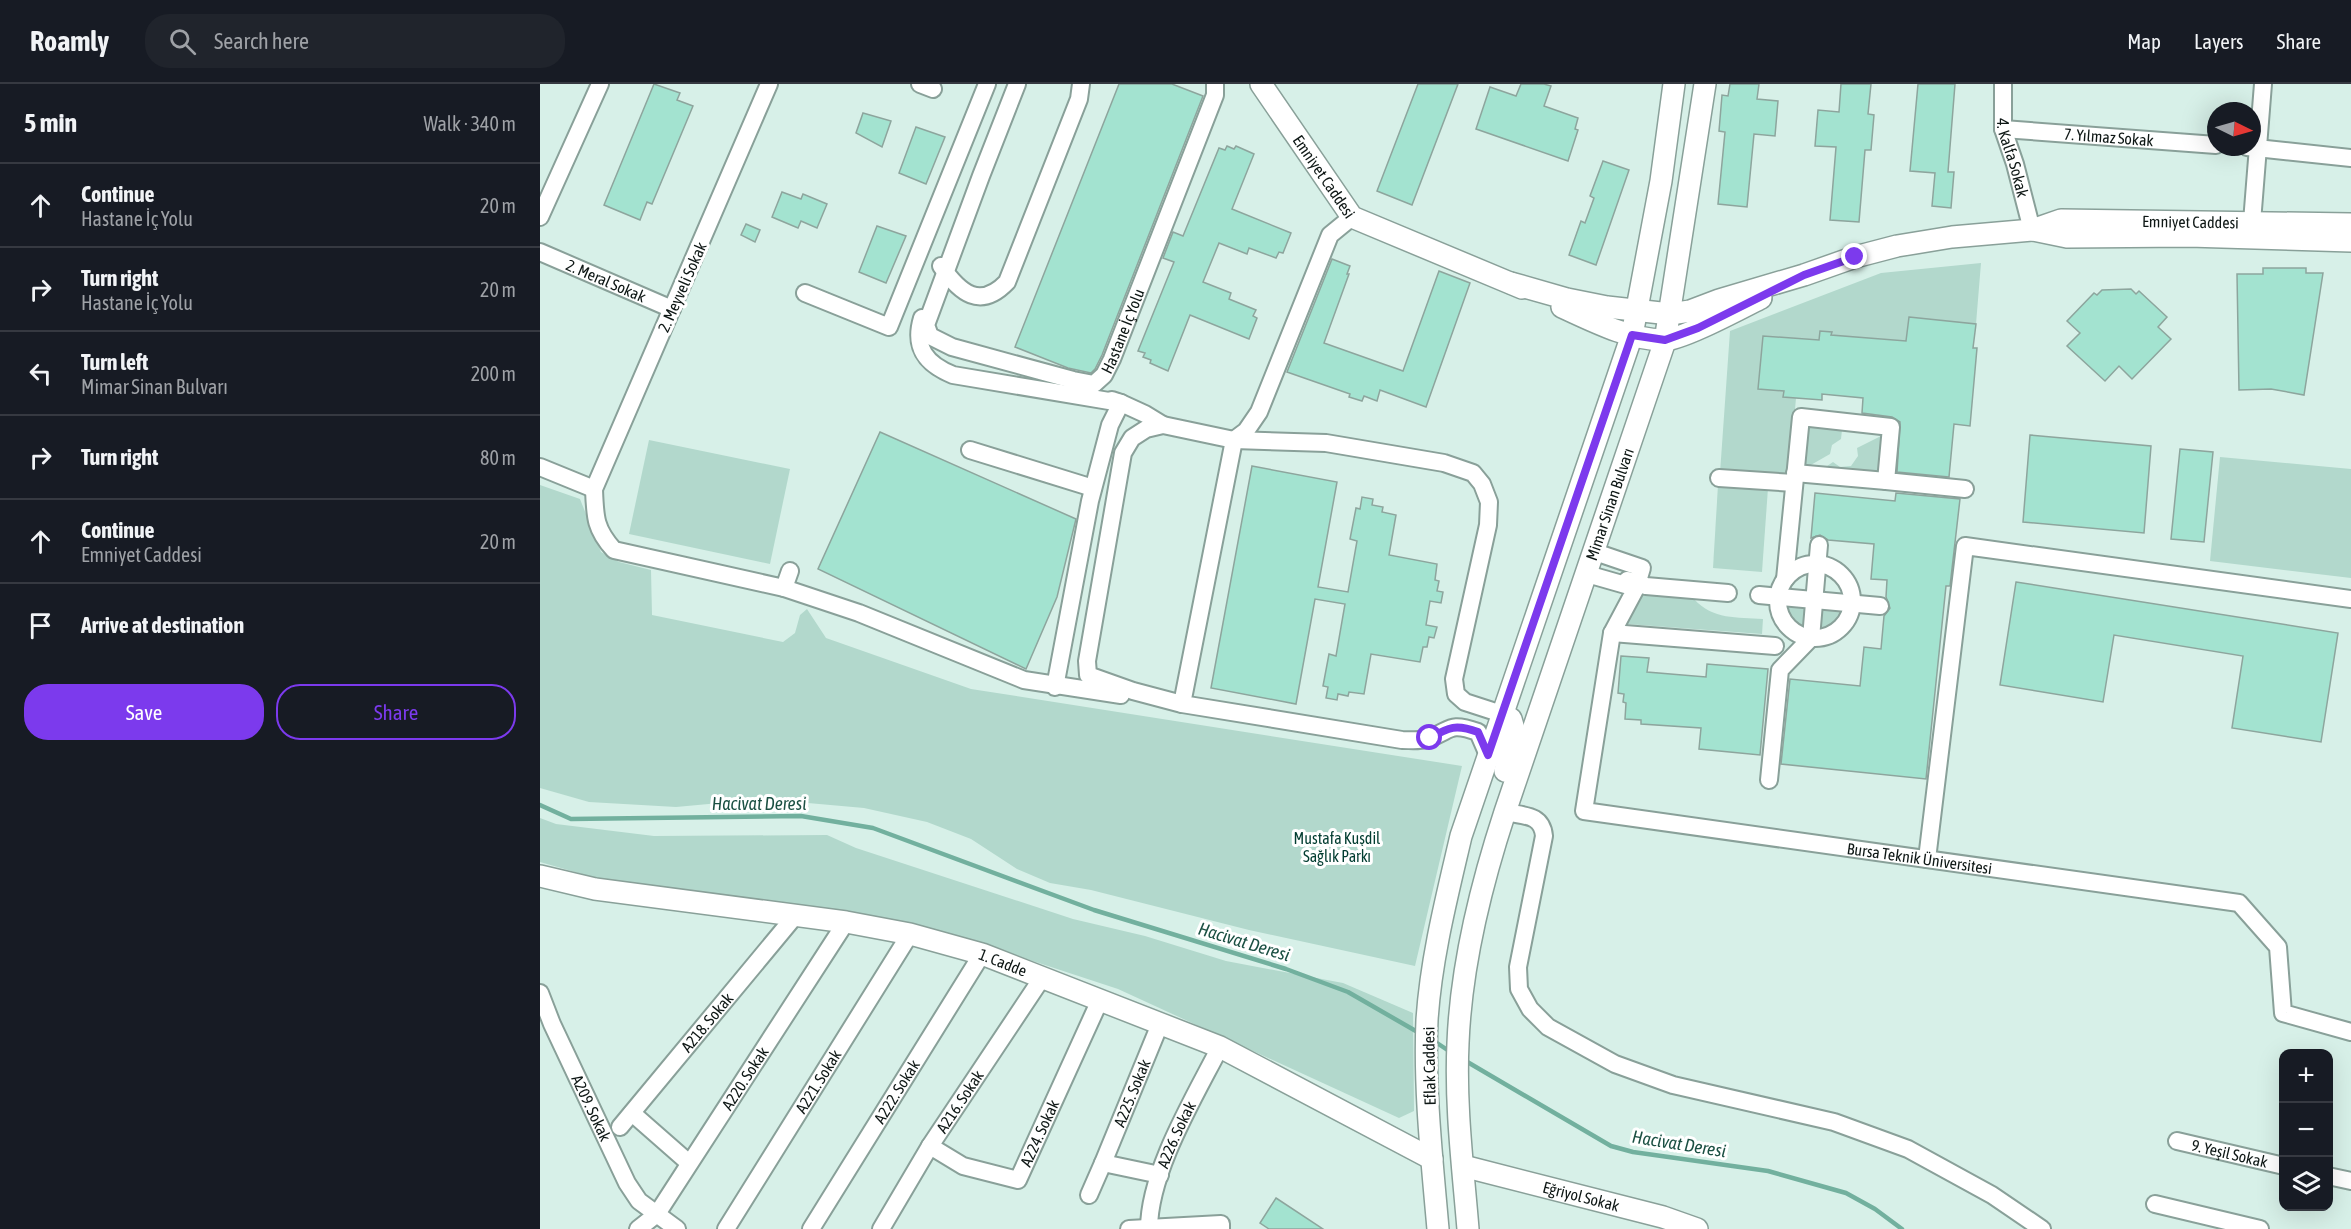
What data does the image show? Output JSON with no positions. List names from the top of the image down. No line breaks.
{"streets":{"main road":["Emniyet Caddesi","Mimar Sinan Bulvarı","1. Cadde","Eflak Caddesi","Eğriyol Sokak"],"street":["7. Yılmaz Sokak","4. Kalfa Sokak","2. Meral Sokak","2. Meyveli Sokak","Hastane İç Yolu","Bursa Teknik Üniversitesi","A218. Sokak","A220. Sokak","A221. Sokak","A222. Sokak","A225. Sokak","A216. Sokak","A209. Sokak","A224. Sokak","A226. Sokak","9. Yeşil Sokak"]},"crossings":[["7. Yılmaz Sokak","4. Kalfa Sokak"],["4. Kalfa Sokak","Emniyet Caddesi"],["2. Meral Sokak","2. Meyveli Sokak"],["Mimar Sinan Bulvarı","Eflak Caddesi"],["1. Cadde","A218. Sokak"],["1. Cadde","Eflak Caddesi"],["1. Cadde","A220. Sokak"],["1. Cadde","A221. Sokak"],["1. Cadde","A222. Sokak"],["1. Cadde","A225. Sokak"],["1. Cadde","A216. Sokak"],["1. Cadde","A224. Sokak"],["1. Cadde","A226. Sokak"],["Eflak Caddesi","Eğriyol Sokak"],["A220. Sokak","A209. Sokak"],["A216. Sokak","A224. Sokak"]],"water":["Hacivat Deresi"],"parks":["Mustafa Kuşdil Sağlık Parkı"],"north":"right","page":{"header":"Roamly","search":"Search here","nav":["Map","Layers","Share"],"heading":["5 min","Walk · 340 m"],"list":[["Continue","Hastane İç Yolu","20 m"],["Turn right","Hastane İç Yolu","20 m"],["Turn left","Mimar Sinan Bulvarı","200 m"],["Turn right","80 m"],["Continue","Emniyet Caddesi","20 m"],"Arrive at destination"],"buttons":["Save","Share"],"map_buttons":["+","−"]}}
